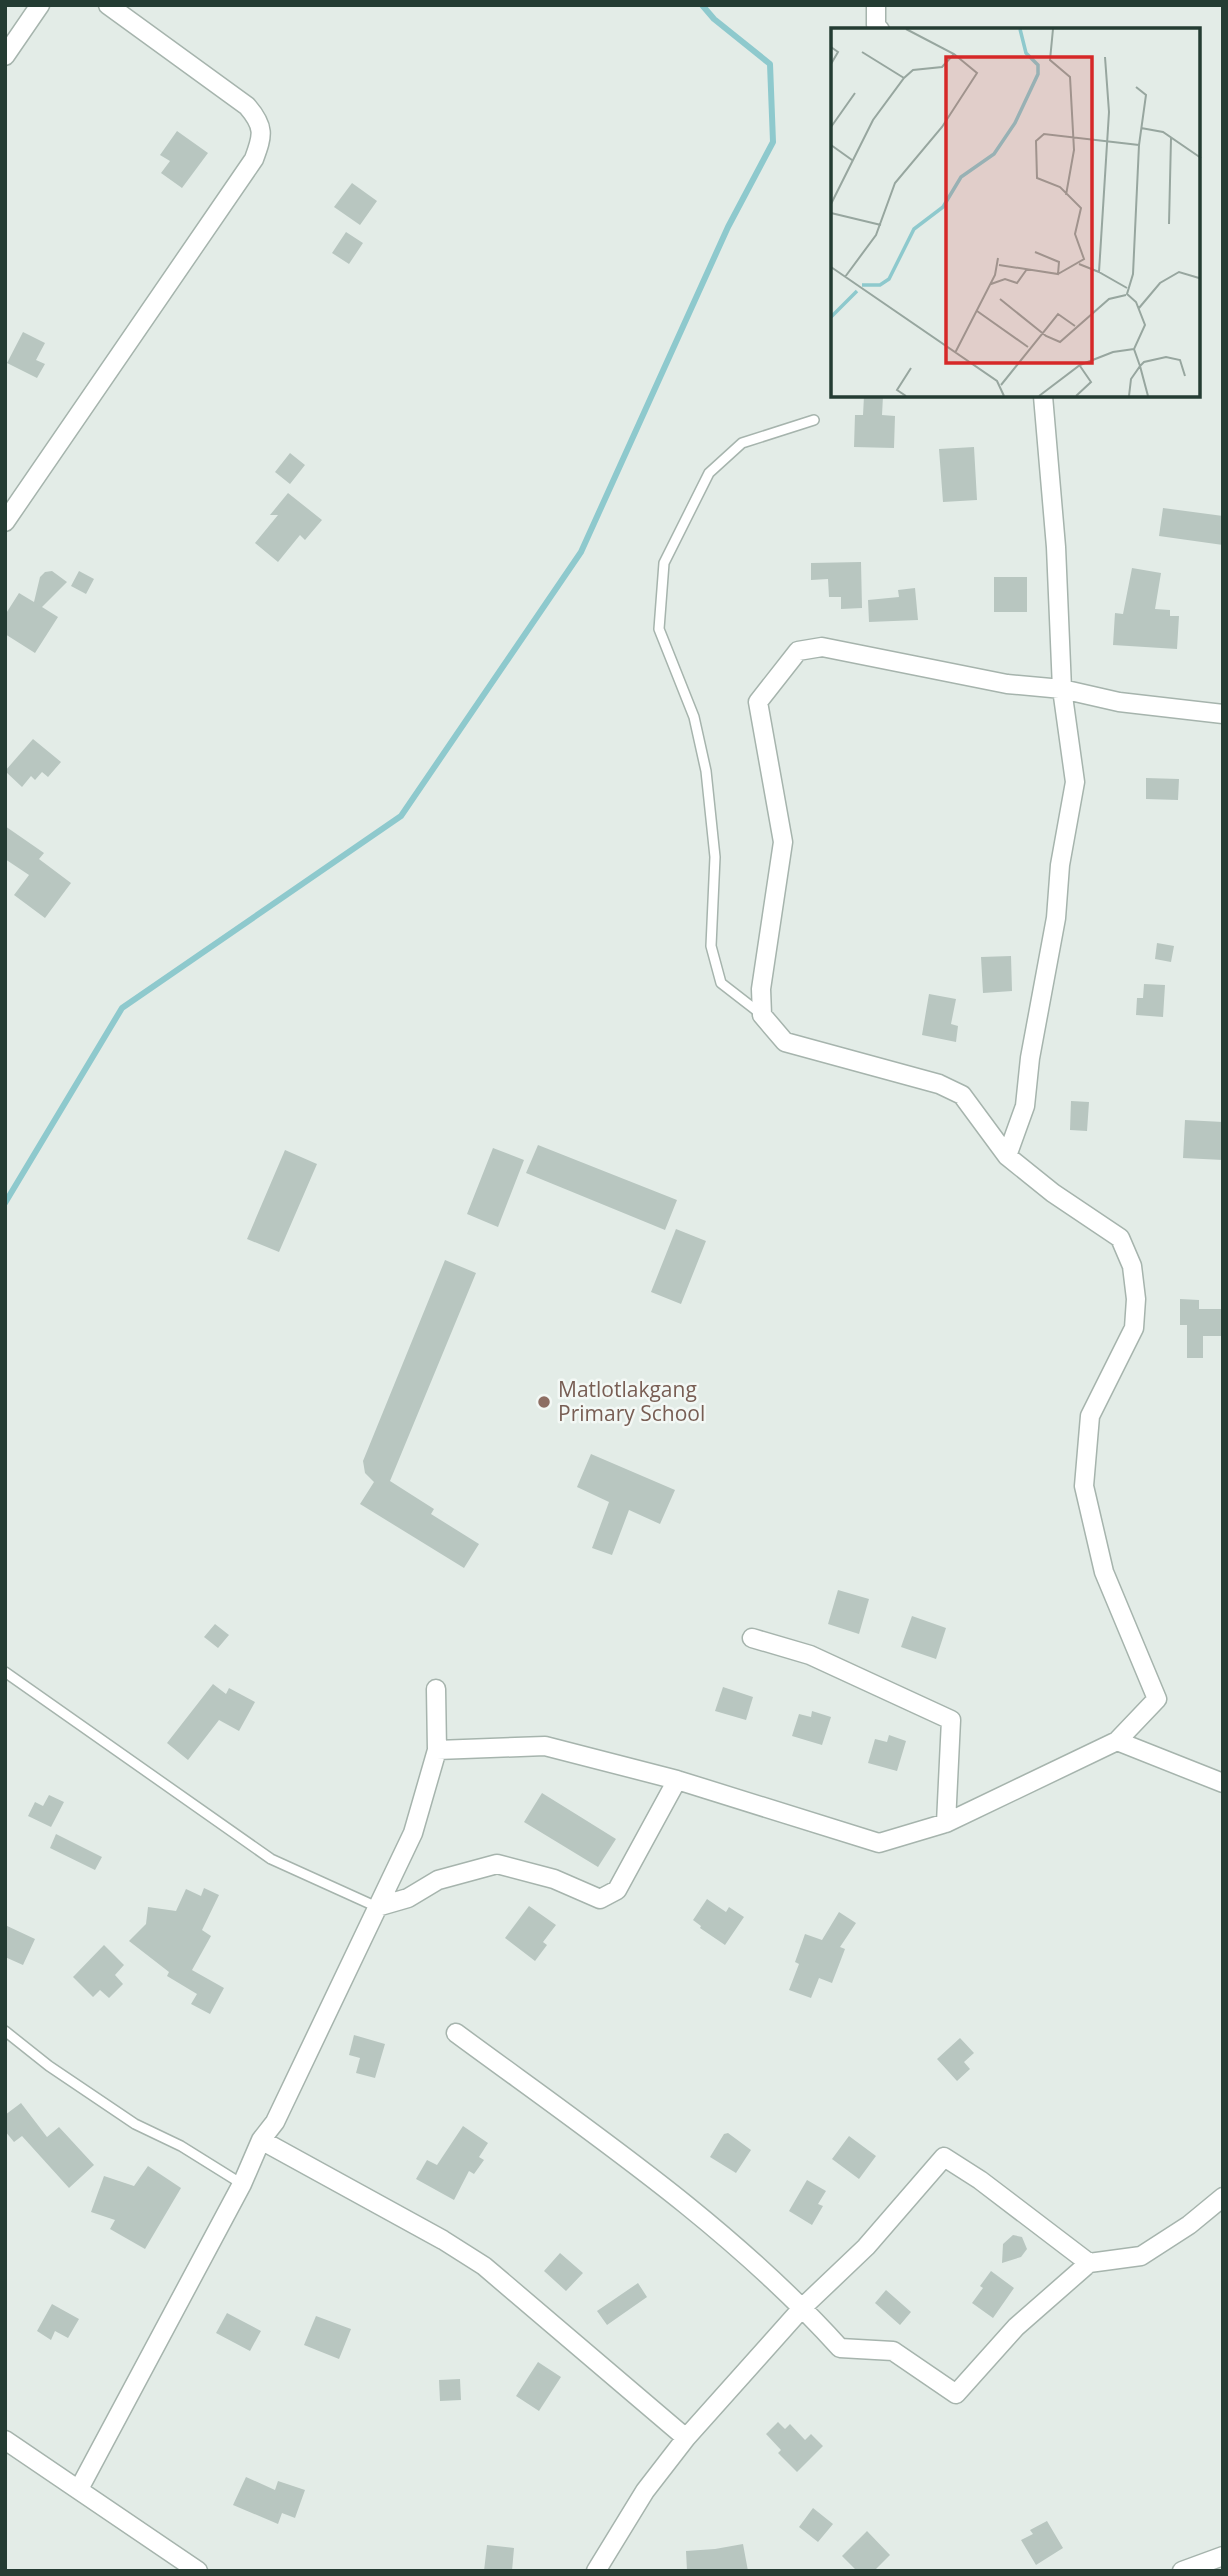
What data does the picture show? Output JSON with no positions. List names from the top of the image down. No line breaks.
{"places":["Matlotlakgang Primary School"]}
